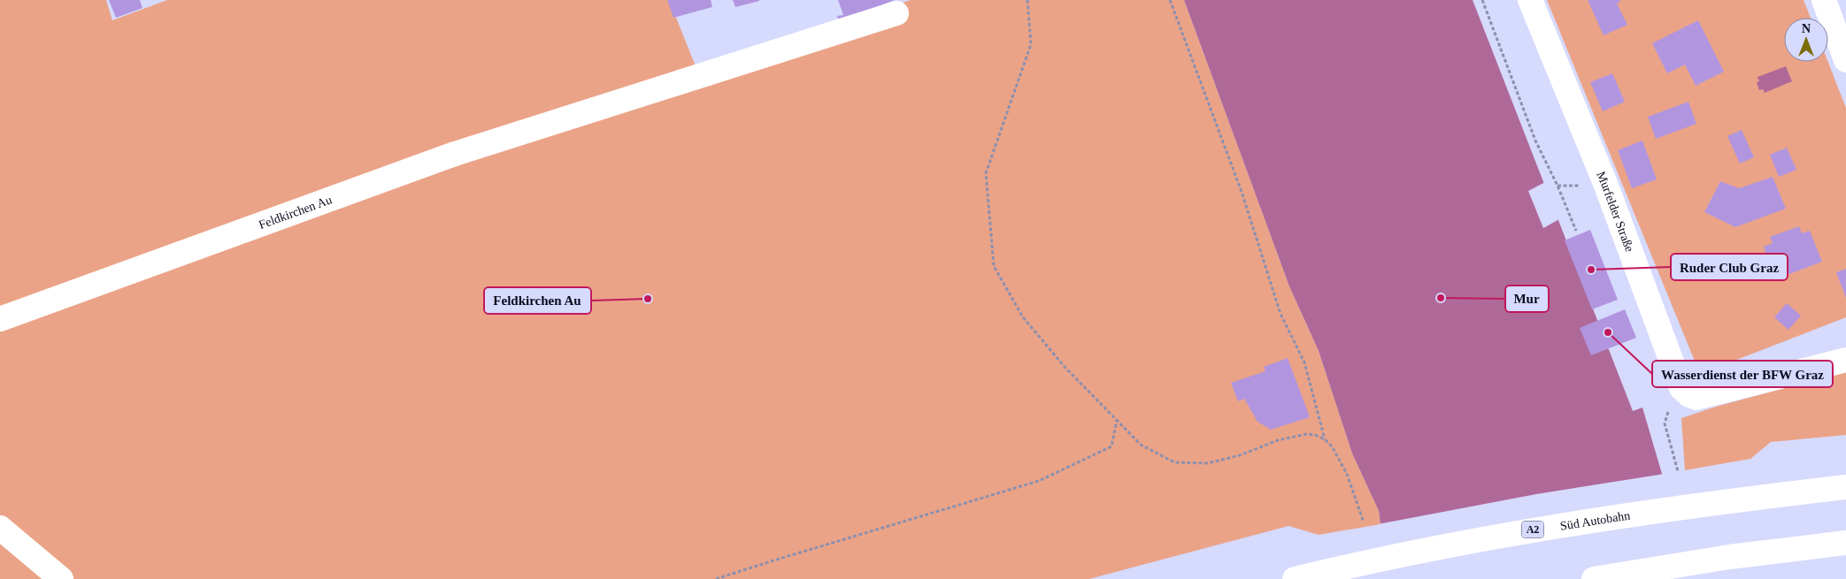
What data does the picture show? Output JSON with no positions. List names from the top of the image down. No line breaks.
{"streets":{"main road":["Feldkirchen Au","Murfelder Straße","Süd Autobahn","A2"]},"places":["Ruder Club Graz","Mur","Feldkirchen Au","Wasserdienst der BFW Graz"],"north":"top"}
